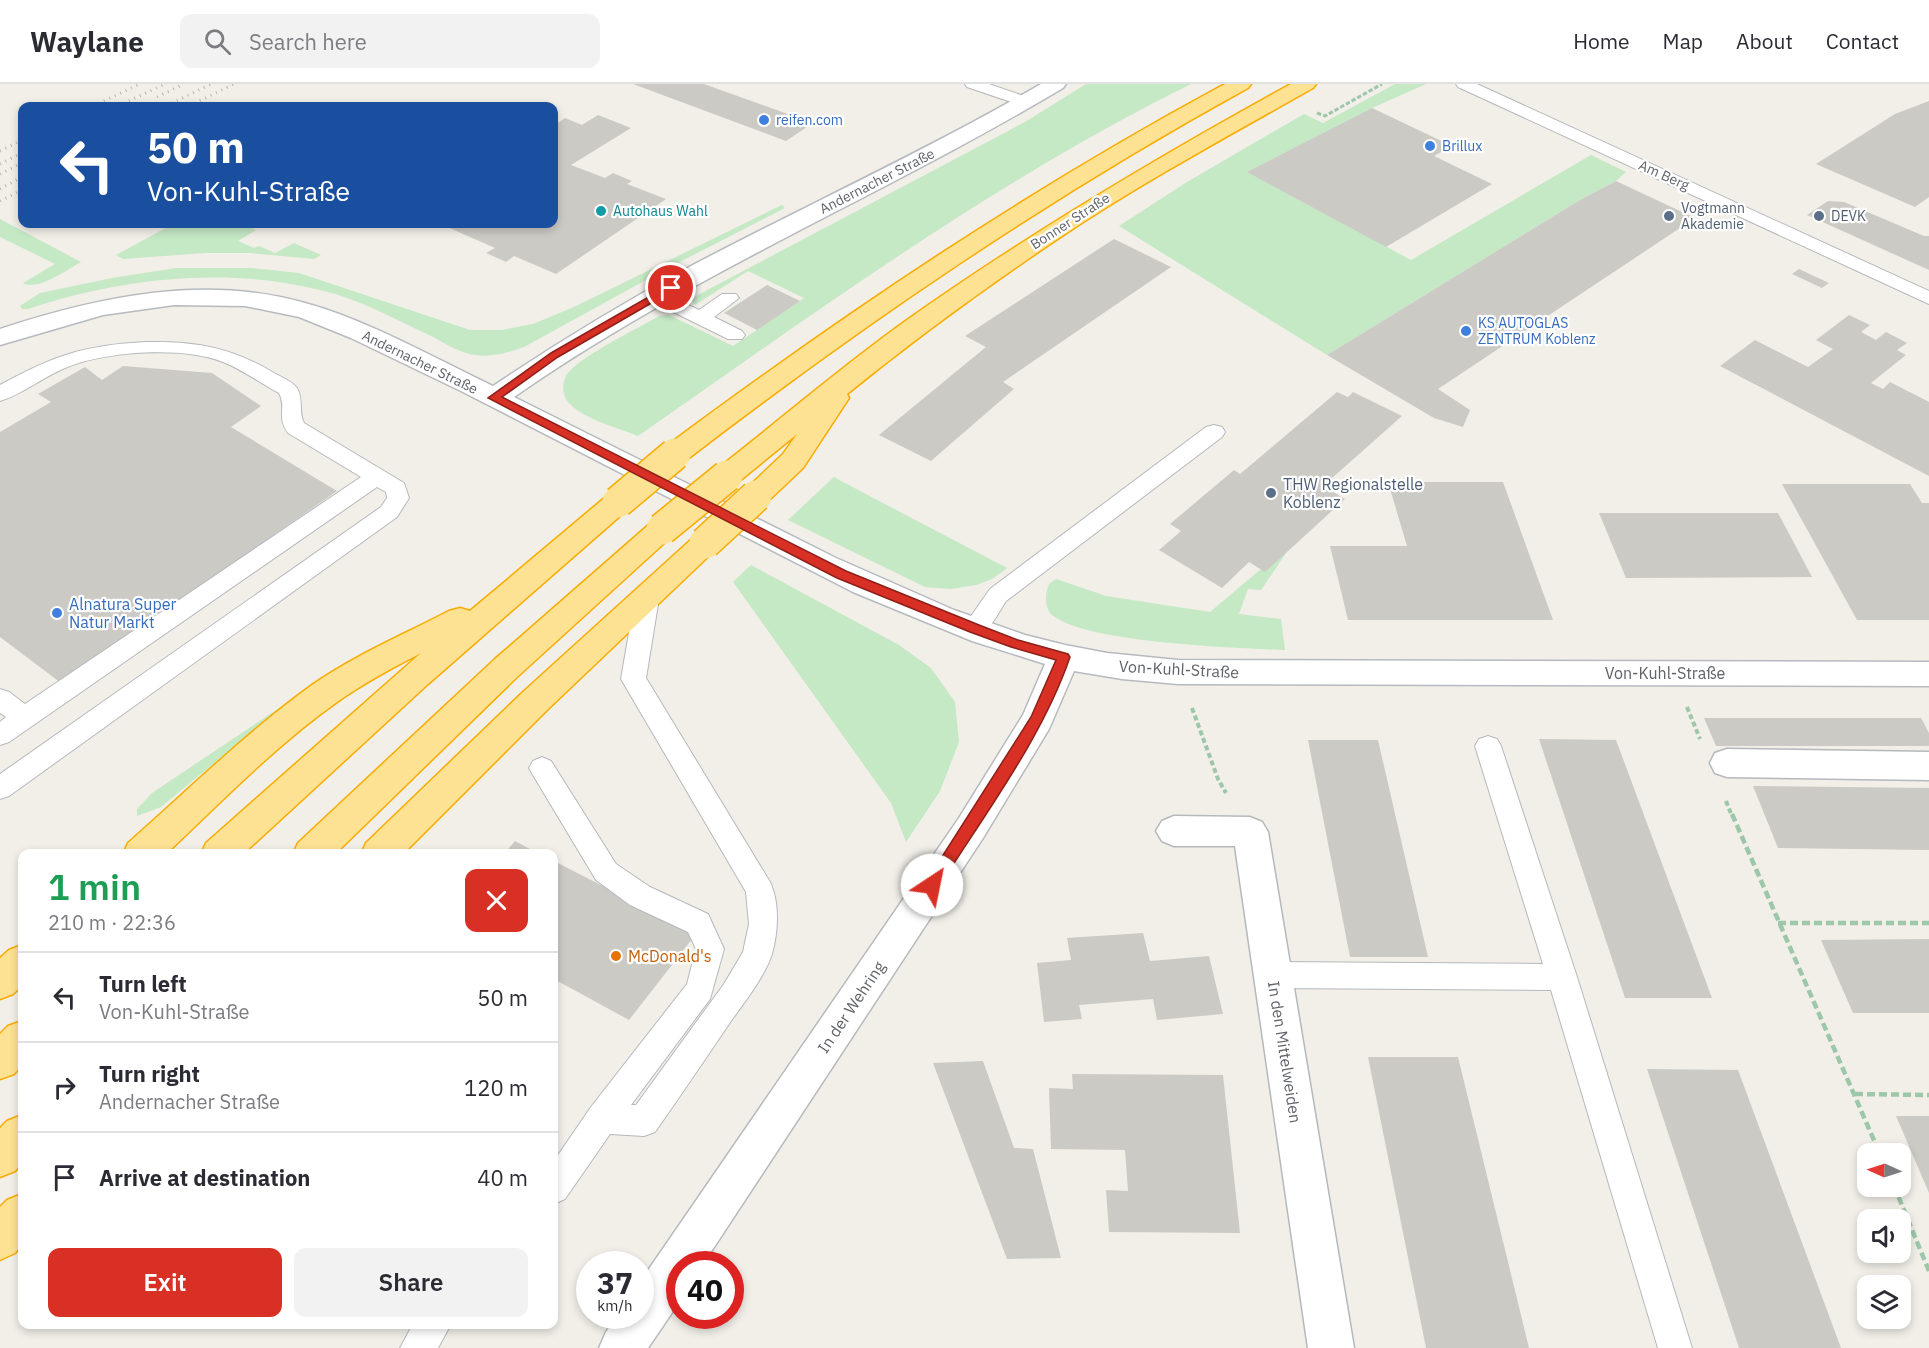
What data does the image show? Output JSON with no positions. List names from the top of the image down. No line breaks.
{"streets":{"highway":["Bonner Straße"],"street":["Andernacher Straße","Von-Kuhl-Straße","In der Wehring","In den Mittelweiden"],"lane":["Am Berg"]},"crossings":[["Andernacher Straße","Von-Kuhl-Straße"],["Von-Kuhl-Straße","In der Wehring"]],"places":["reifen.com","Brillux","Autohaus Wahl","Vogtmann Akademie","DEVK","KS AUTOGLAS ZENTRUM Koblenz","THW Regionalstelle Koblenz","Alnatura Super Natur Markt","McDonald's"],"north":"left","page":{"header":"Waylane","search":"Search here","nav":["Home","Map","About","Contact"],"turn":["50 m","Von-Kuhl-Straße"],"heading":["1 min","210 m · 22:36"],"list":[{"name":"Turn left","note":"Von-Kuhl-Straße","value":"50 m"},{"name":"Turn right","note":"Andernacher Straße","value":"120 m"},{"name":"Arrive at destination","value":"40 m"}],"buttons":["Exit","Share"],"speed":"37 km/h","limit":"40"}}
